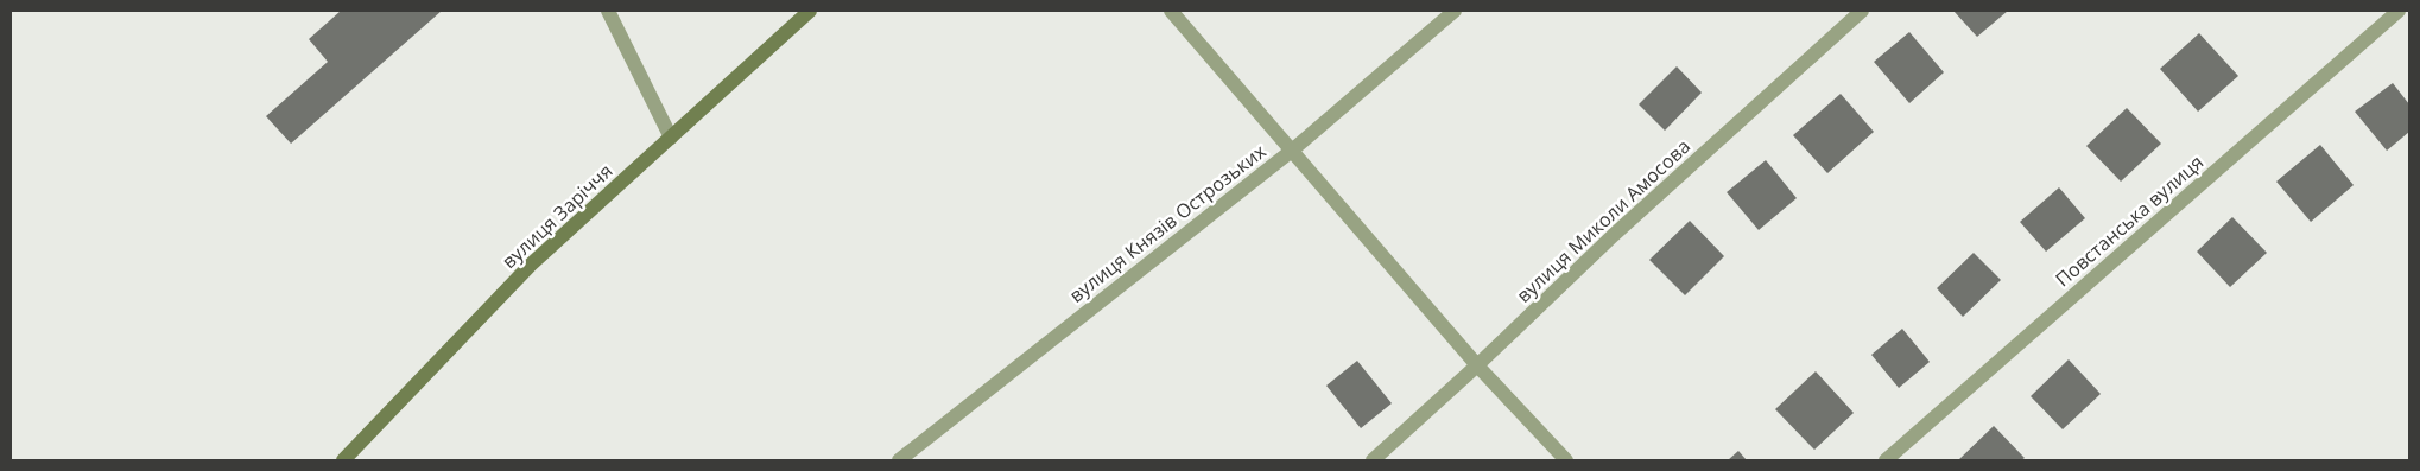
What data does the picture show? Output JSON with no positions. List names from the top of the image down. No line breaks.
{"streets":{"street":["вулиця Заріччя","вулиця Миколи Амосова","Повстанська вулиця","вулиця Князів Острозьких"]}}
